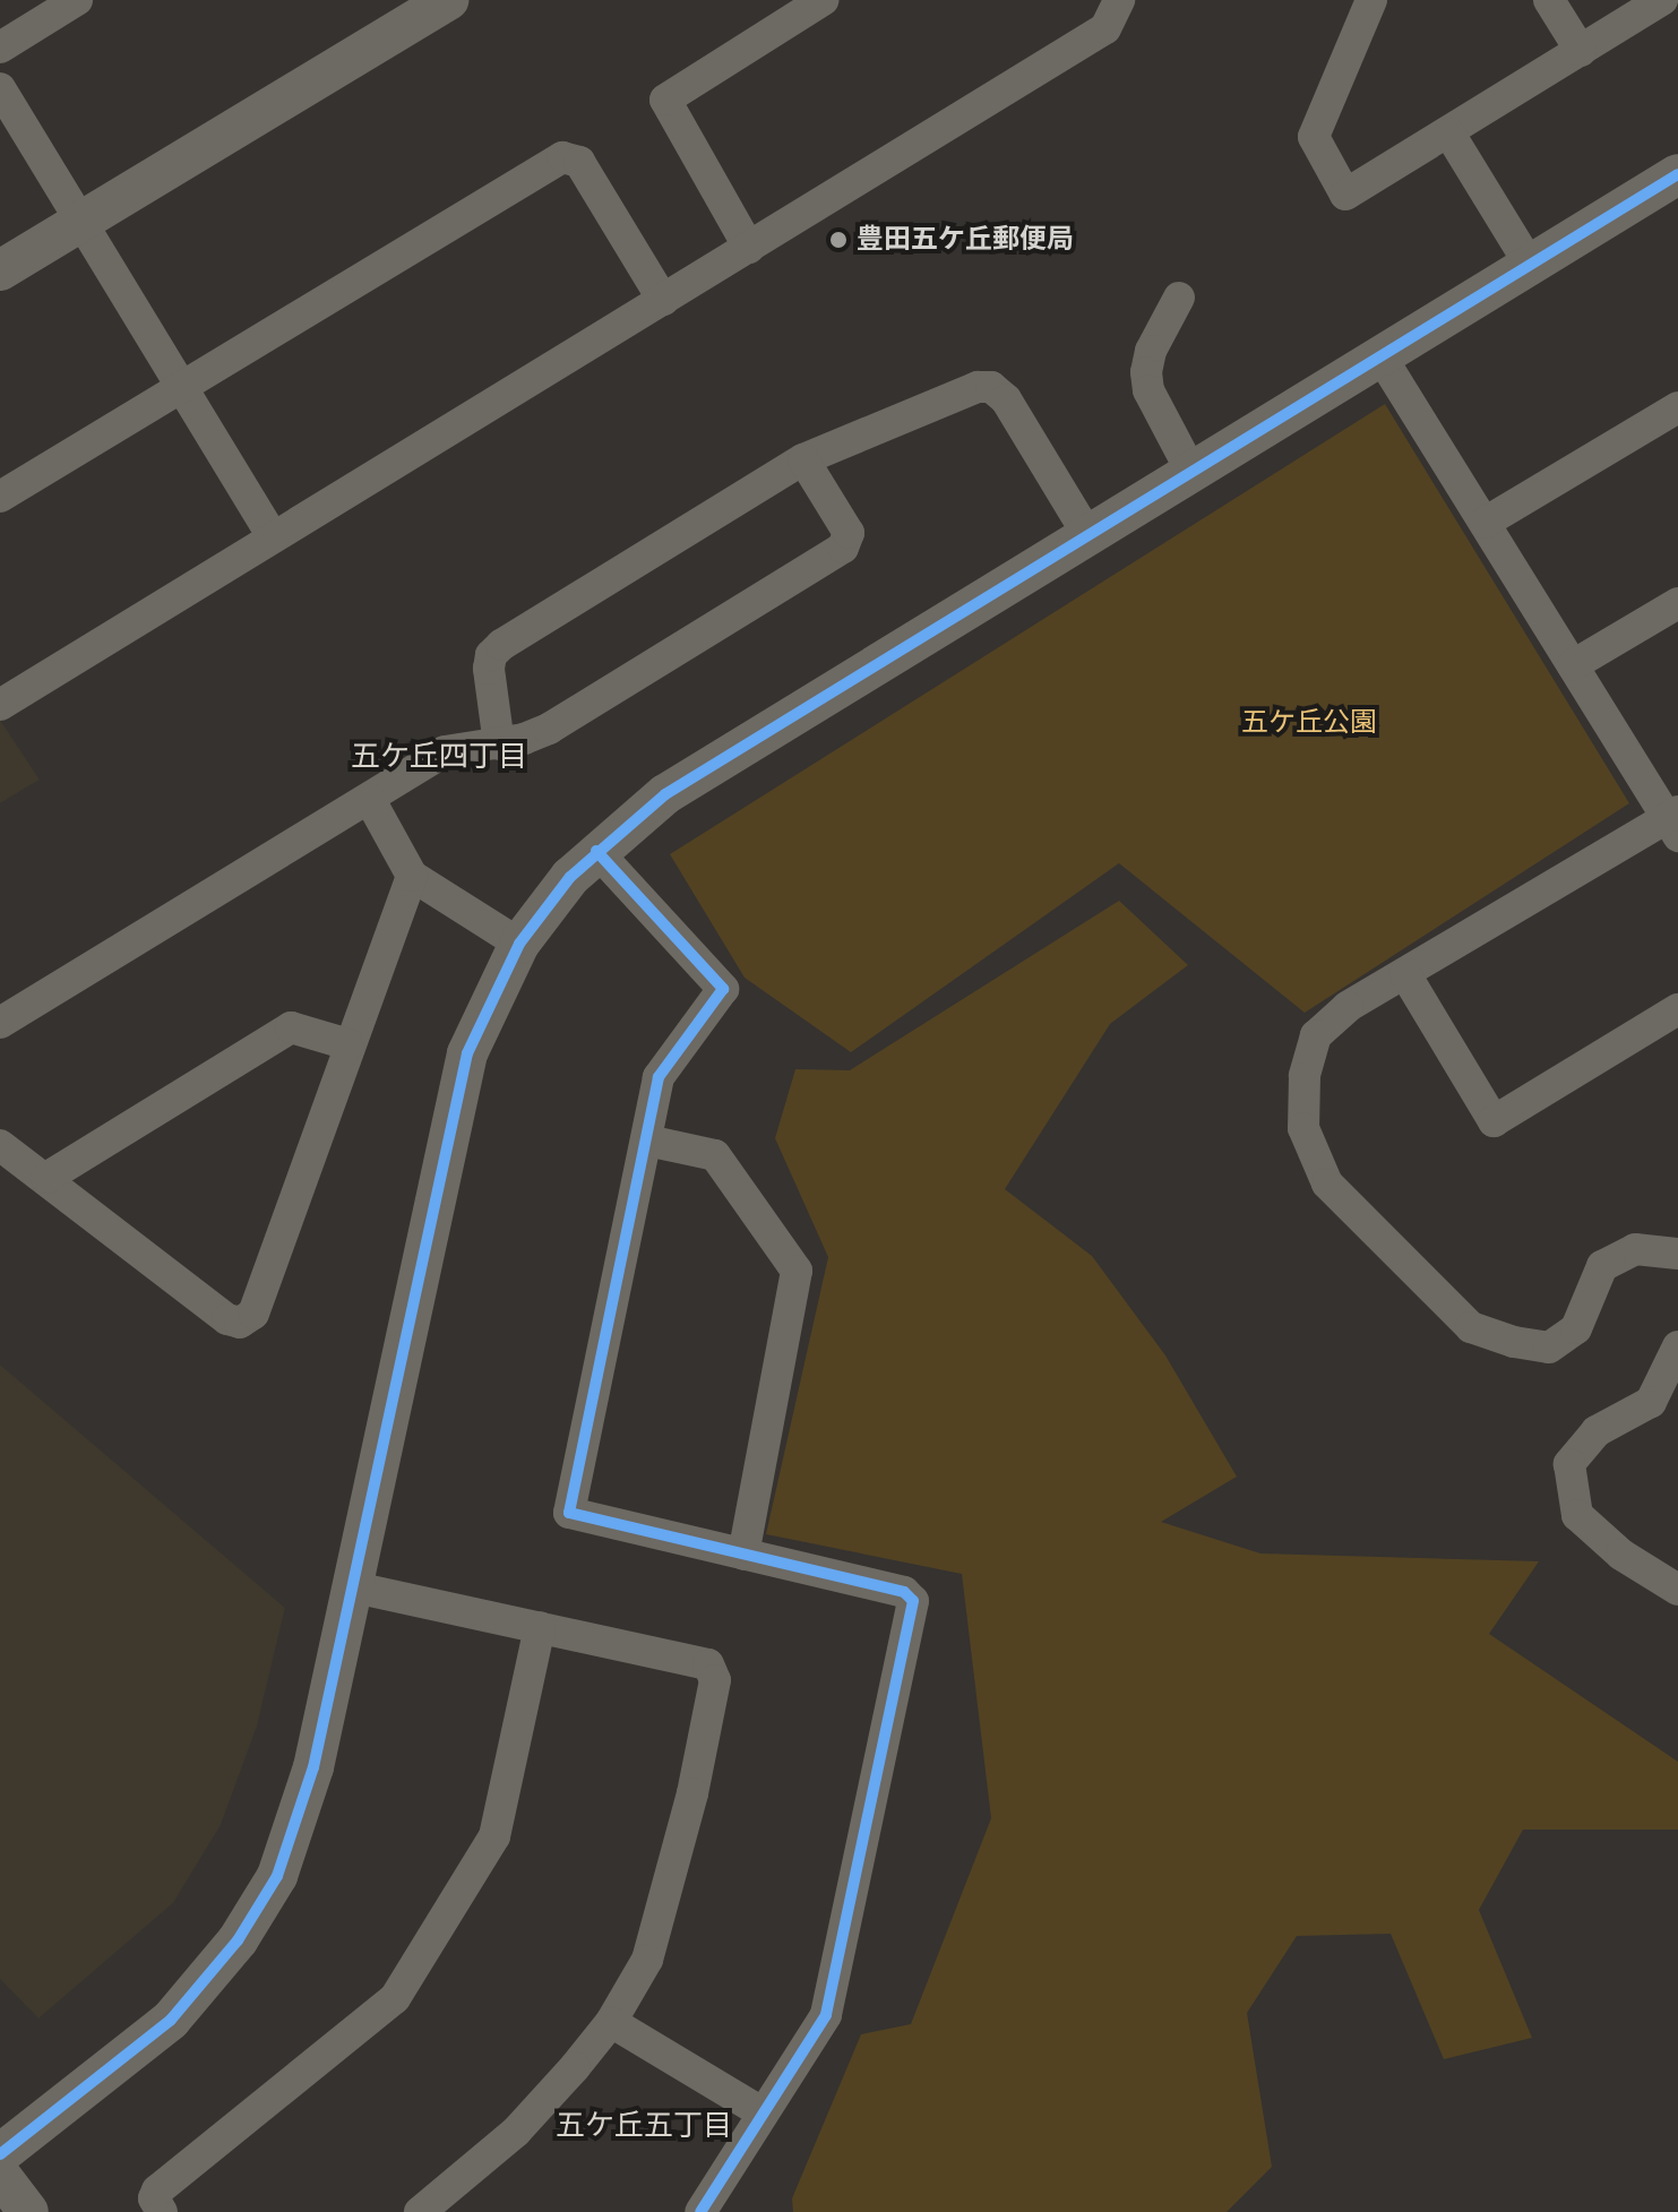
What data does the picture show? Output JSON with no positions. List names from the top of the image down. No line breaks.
{"districts":["五ケ丘四丁目","五ケ丘五丁目"],"parks":["五ケ丘公園"],"places":["豊田五ケ丘郵便局"]}
